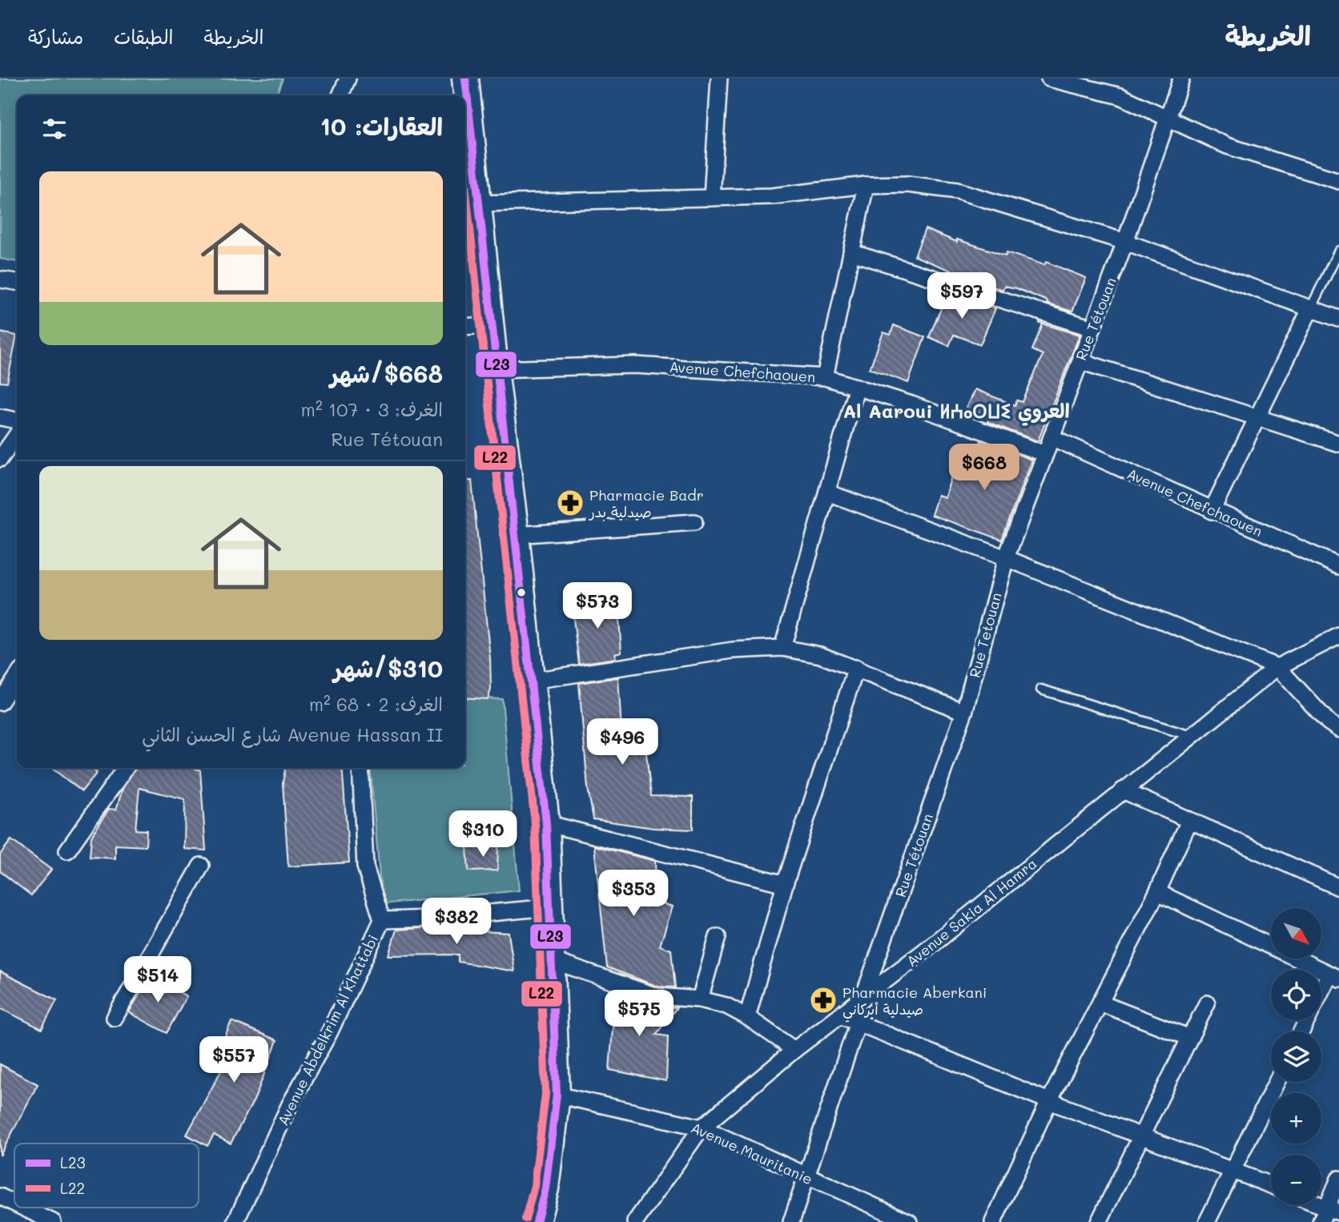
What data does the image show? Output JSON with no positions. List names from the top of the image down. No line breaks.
{"streets":{"street":["Rue Tétouan","Avenue Chefchaouen","Rue Tetouan","Avenue Sakia Al Hamra","Avenue Abdelkrim Al Khattabi","Avenue Mauritanie"]},"crossings":[["Rue Tétouan","Avenue Chefchaouen"],["Rue Tétouan","Rue Tetouan"],["Rue Tétouan","Avenue Sakia Al Hamra"],["Avenue Sakia Al Hamra","Avenue Mauritanie"]],"districts":["Al Aaroui ⵍⵄⴰⵔⵡⵉ العروي"],"places":{"pharmacy":["Pharmacie Badr صيدلية بدر","Pharmacie Aberkani صيدلية أبركاني"]},"lines":["transit line L23","transit line L22"],"legend":["L23","L22"],"north":"bottom right","page":{"header":"الخريطة","nav":["الخريطة","الطبقات","مشاركة"],"heading":"العقارات: 10","list":[{"name":"$668/شهر","note":"الغرف: 3 · 107 m² · Rue Tétouan"},{"name":"$310/شهر","note":"الغرف: 2 · 68 m² · Avenue Hassan II شارع الحسن الثاني"}],"price":["$597","$668","$573","$496","$310","$353","$382","$514","$575","$557"],"map_buttons":["+","−"]}}
